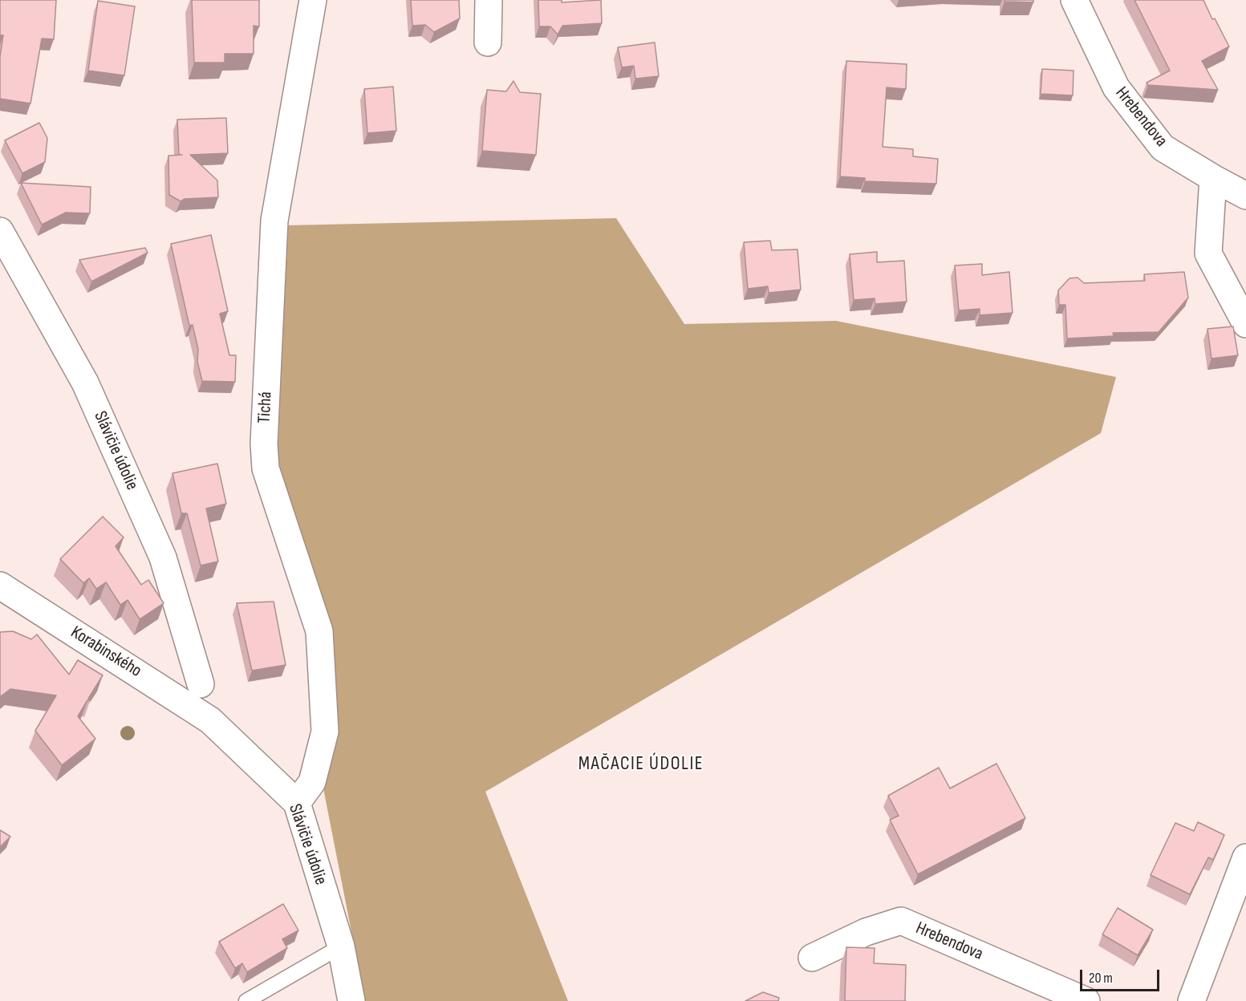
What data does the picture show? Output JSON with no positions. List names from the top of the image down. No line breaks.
{"streets":{"street":["Hrebendova","Tichá","Slávičie údolie","Korabinského"]},"crossings":[["Tichá","Slávičie údolie"],["Slávičie údolie","Korabinského"]],"districts":["MAČACIE ÚDOLIE"],"scale_bar":"20 m"}
